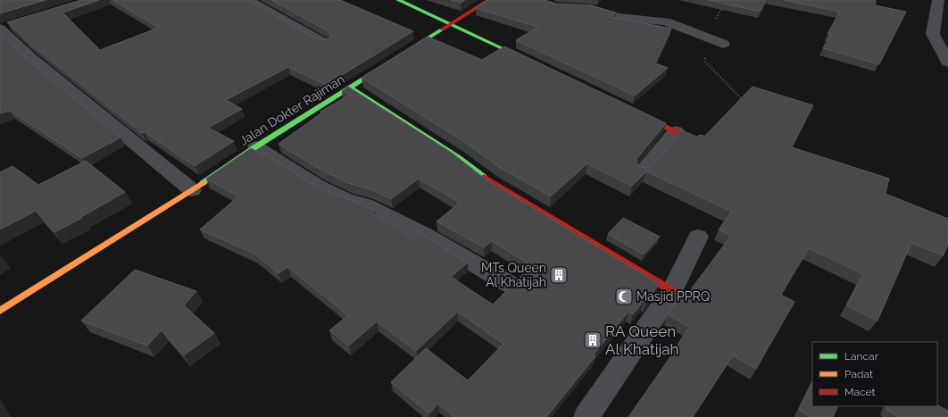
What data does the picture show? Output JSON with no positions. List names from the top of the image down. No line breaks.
{"streets":{"street":["Jalan Dokter Rajiman"]},"places":{"building":["MTs Queen Al Khatijah","RA Queen Al Khatijah"],"mosque":["Masjid PPRQ"]},"legend":["Lancar","Padat","Macet"]}
